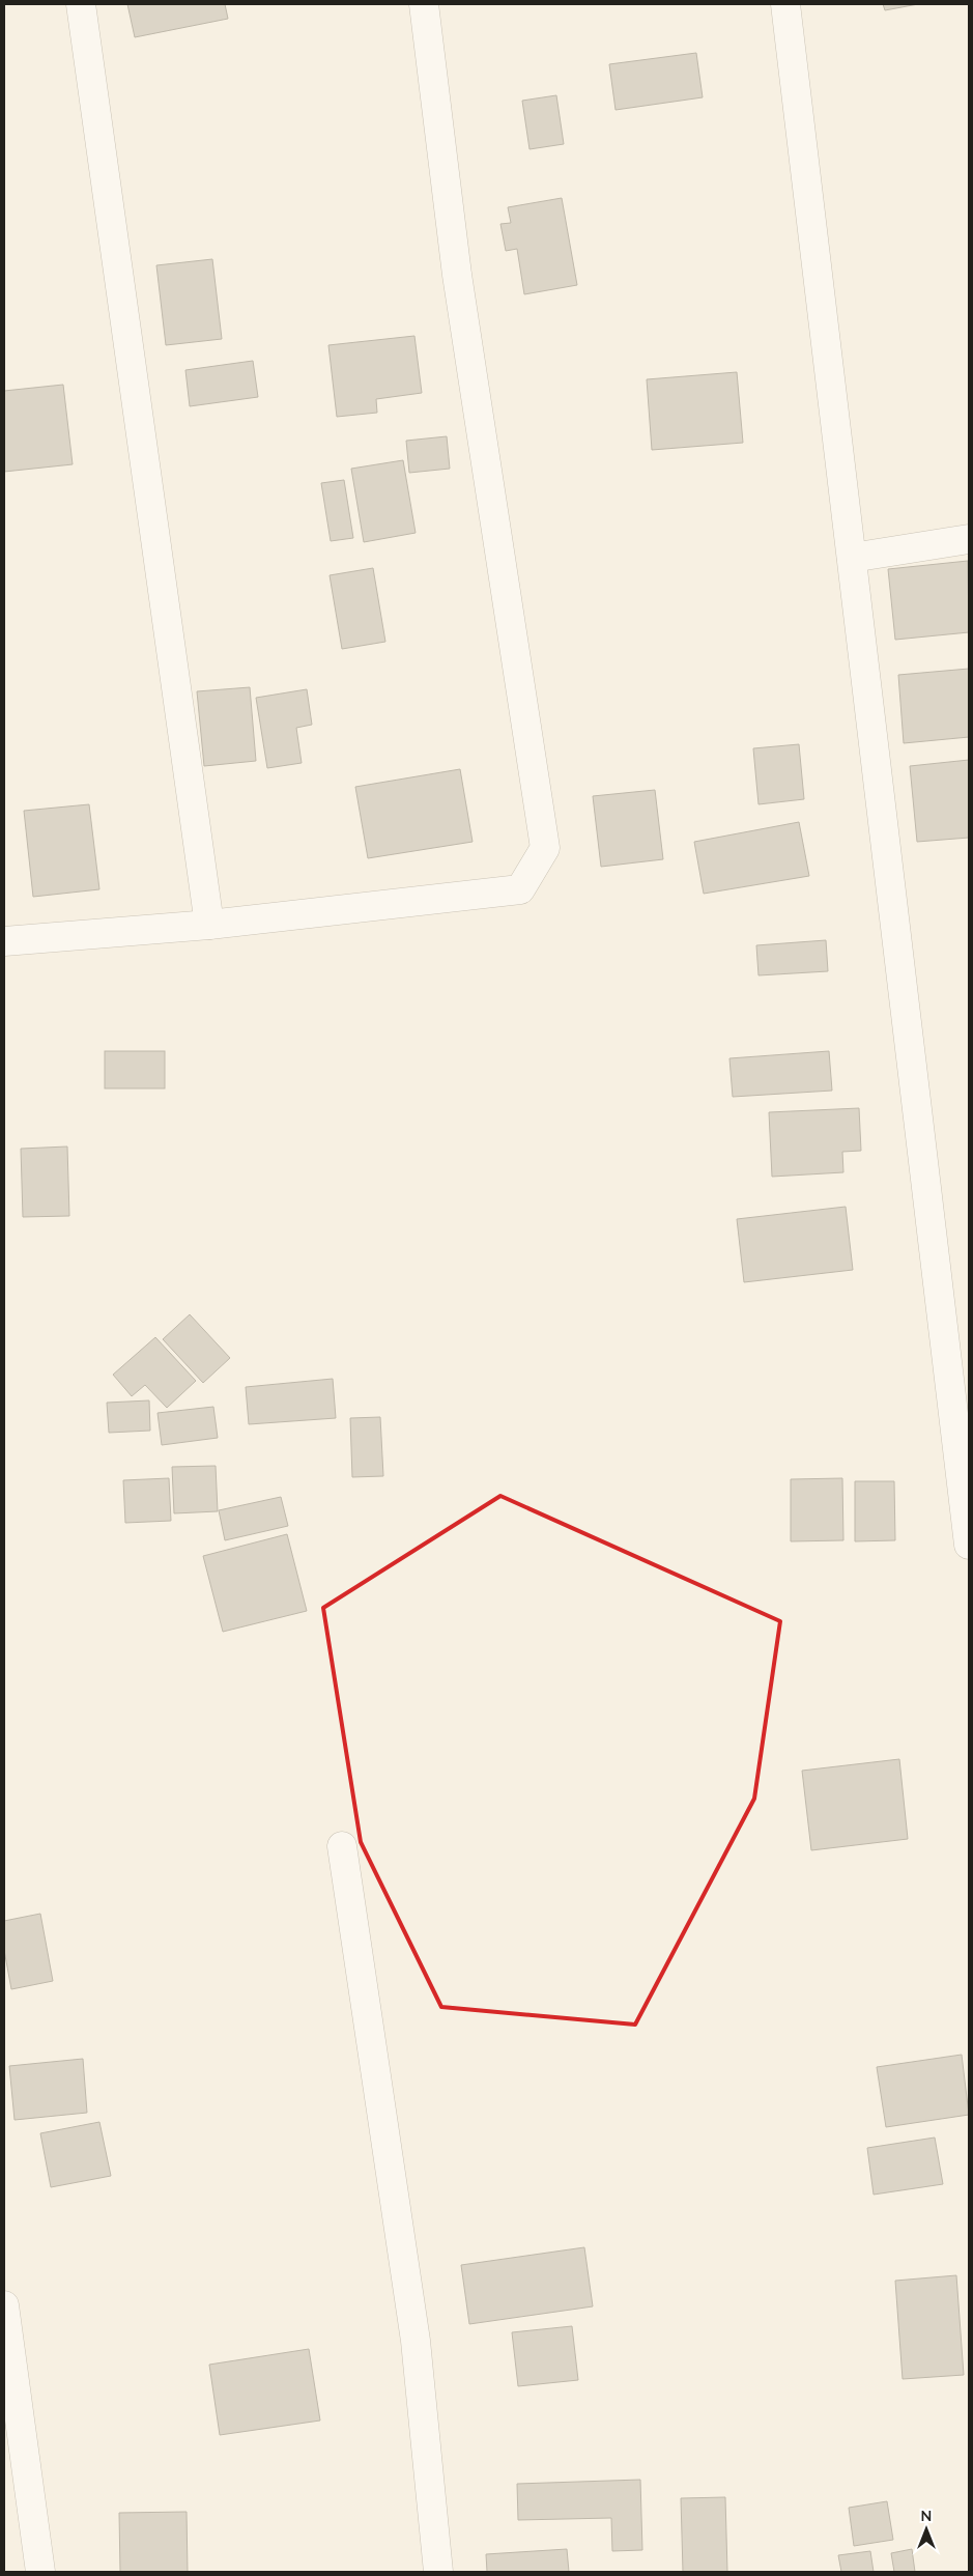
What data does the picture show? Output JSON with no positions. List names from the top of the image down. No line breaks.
{"north":"top"}
